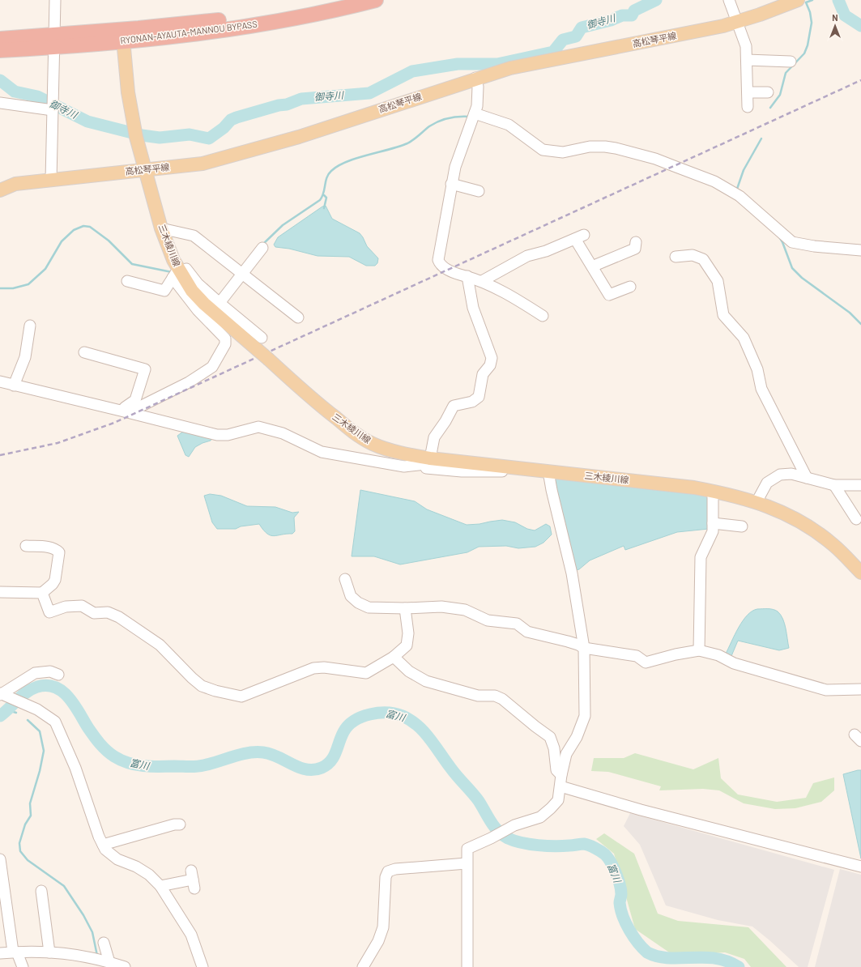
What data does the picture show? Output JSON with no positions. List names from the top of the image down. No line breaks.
{"streets":{"highway":["RYONAN-AYAUTA-MANNOU BYPASS"],"main road":["高松琴平線","三木綾川線"]},"crossings":[["RYONAN-AYAUTA-MANNOU BYPASS","三木綾川線"],["高松琴平線","三木綾川線"]],"water":["御寺川","富川"],"north":"top"}
